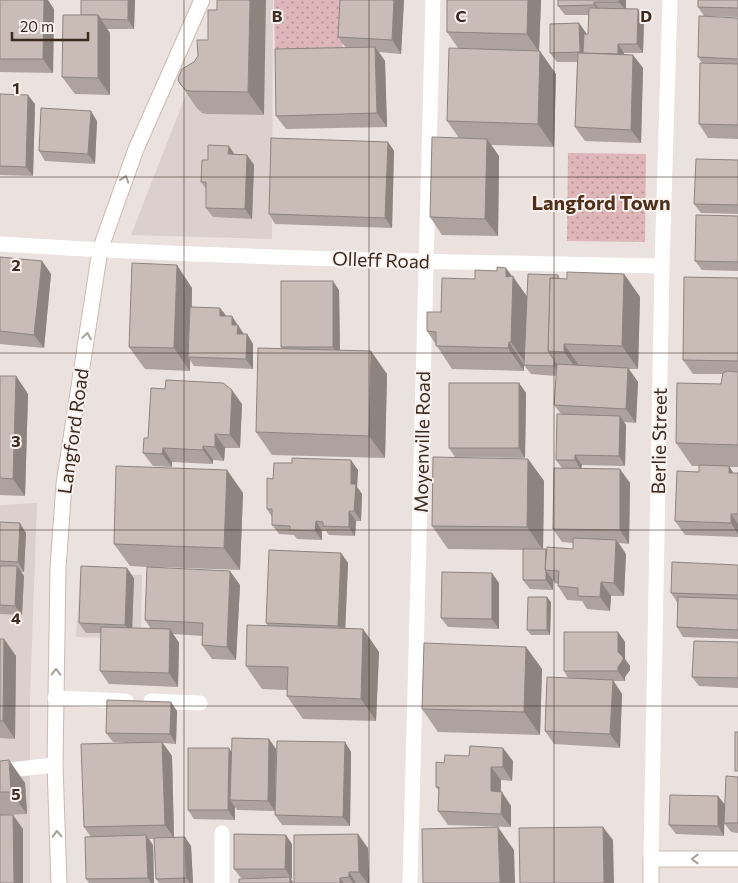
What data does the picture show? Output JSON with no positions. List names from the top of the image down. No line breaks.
{"streets":{"street":["Olleff Road","Langford Road","Berlie Street","Moyenville Road"]},"crossings":[["Olleff Road","Langford Road"],["Olleff Road","Berlie Street"],["Olleff Road","Moyenville Road"]],"one_way":["Langford Road"],"districts":["Langford Town"],"scale_bar":"20 m","grid":{"columns":["B","C","D"],"rows":["1","2","3","4","5"]}}
